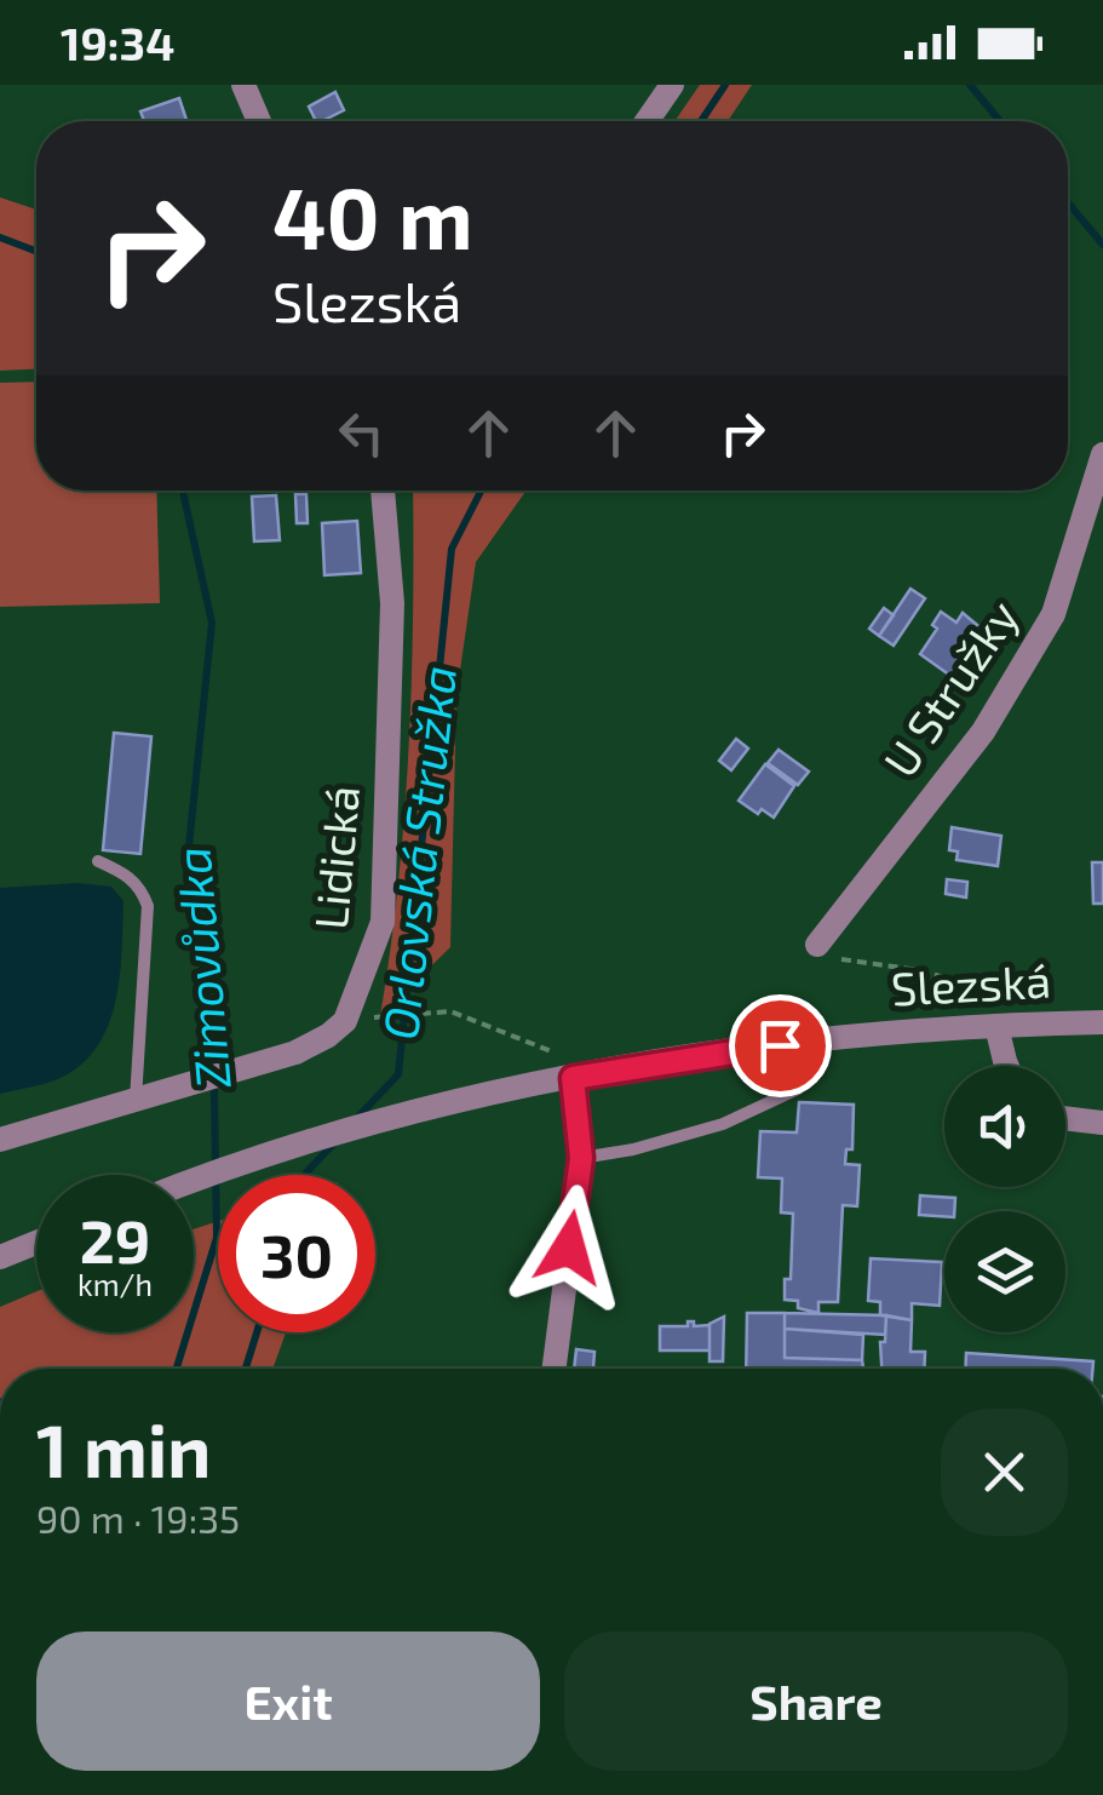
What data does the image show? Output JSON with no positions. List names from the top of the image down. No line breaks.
{"streets":{"street":["U Stružky","Lidická","Slezská"]},"water":["Orlovská Stružka","Zimovůdka"],"page":{"status":"19:34","turn":["40 m","Slezská"],"speed":"29 km/h","limit":"30","heading":["1 min","90 m · 19:35"],"buttons":["Exit","Share"]}}
